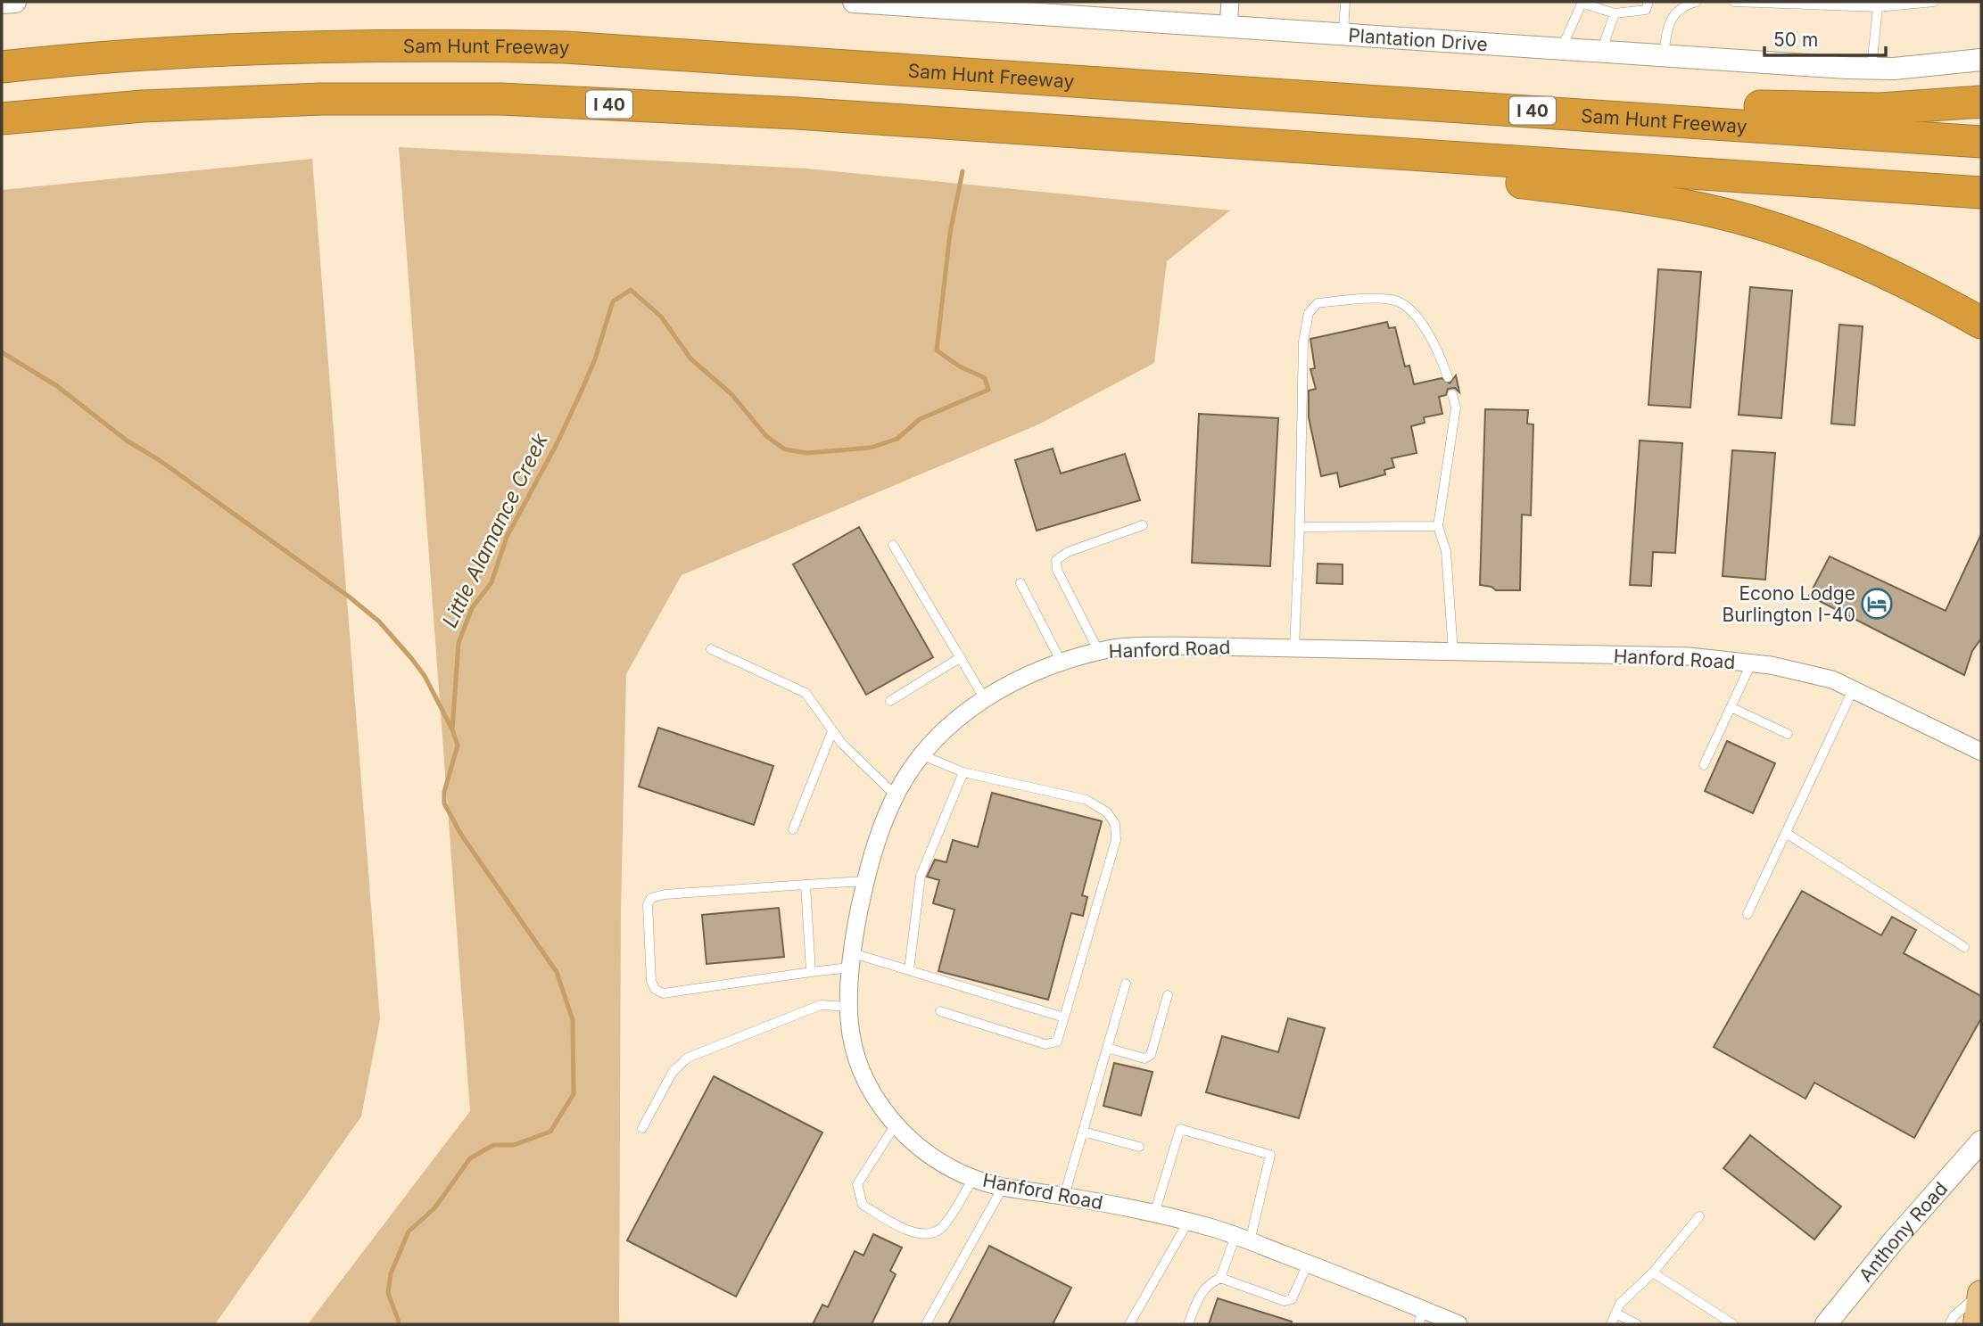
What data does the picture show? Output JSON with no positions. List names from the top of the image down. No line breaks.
{"streets":{"highway":["Sam Hunt Freeway","I 40"],"street":["Plantation Drive","Hanford Road","Anthony Road"]},"water":["Little Alamance Creek"],"places":{"hotel":["Econo Lodge Burlington I-40"]},"scale_bar":"50 m"}
